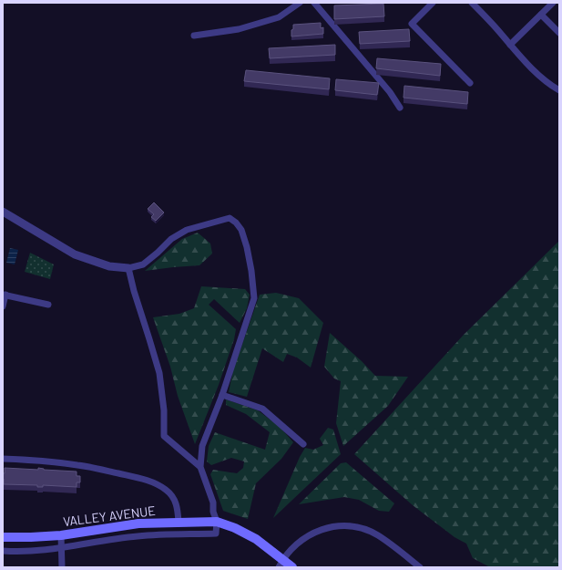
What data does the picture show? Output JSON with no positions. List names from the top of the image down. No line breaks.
{"streets":{"main road":["VALLEY AVENUE"]}}
